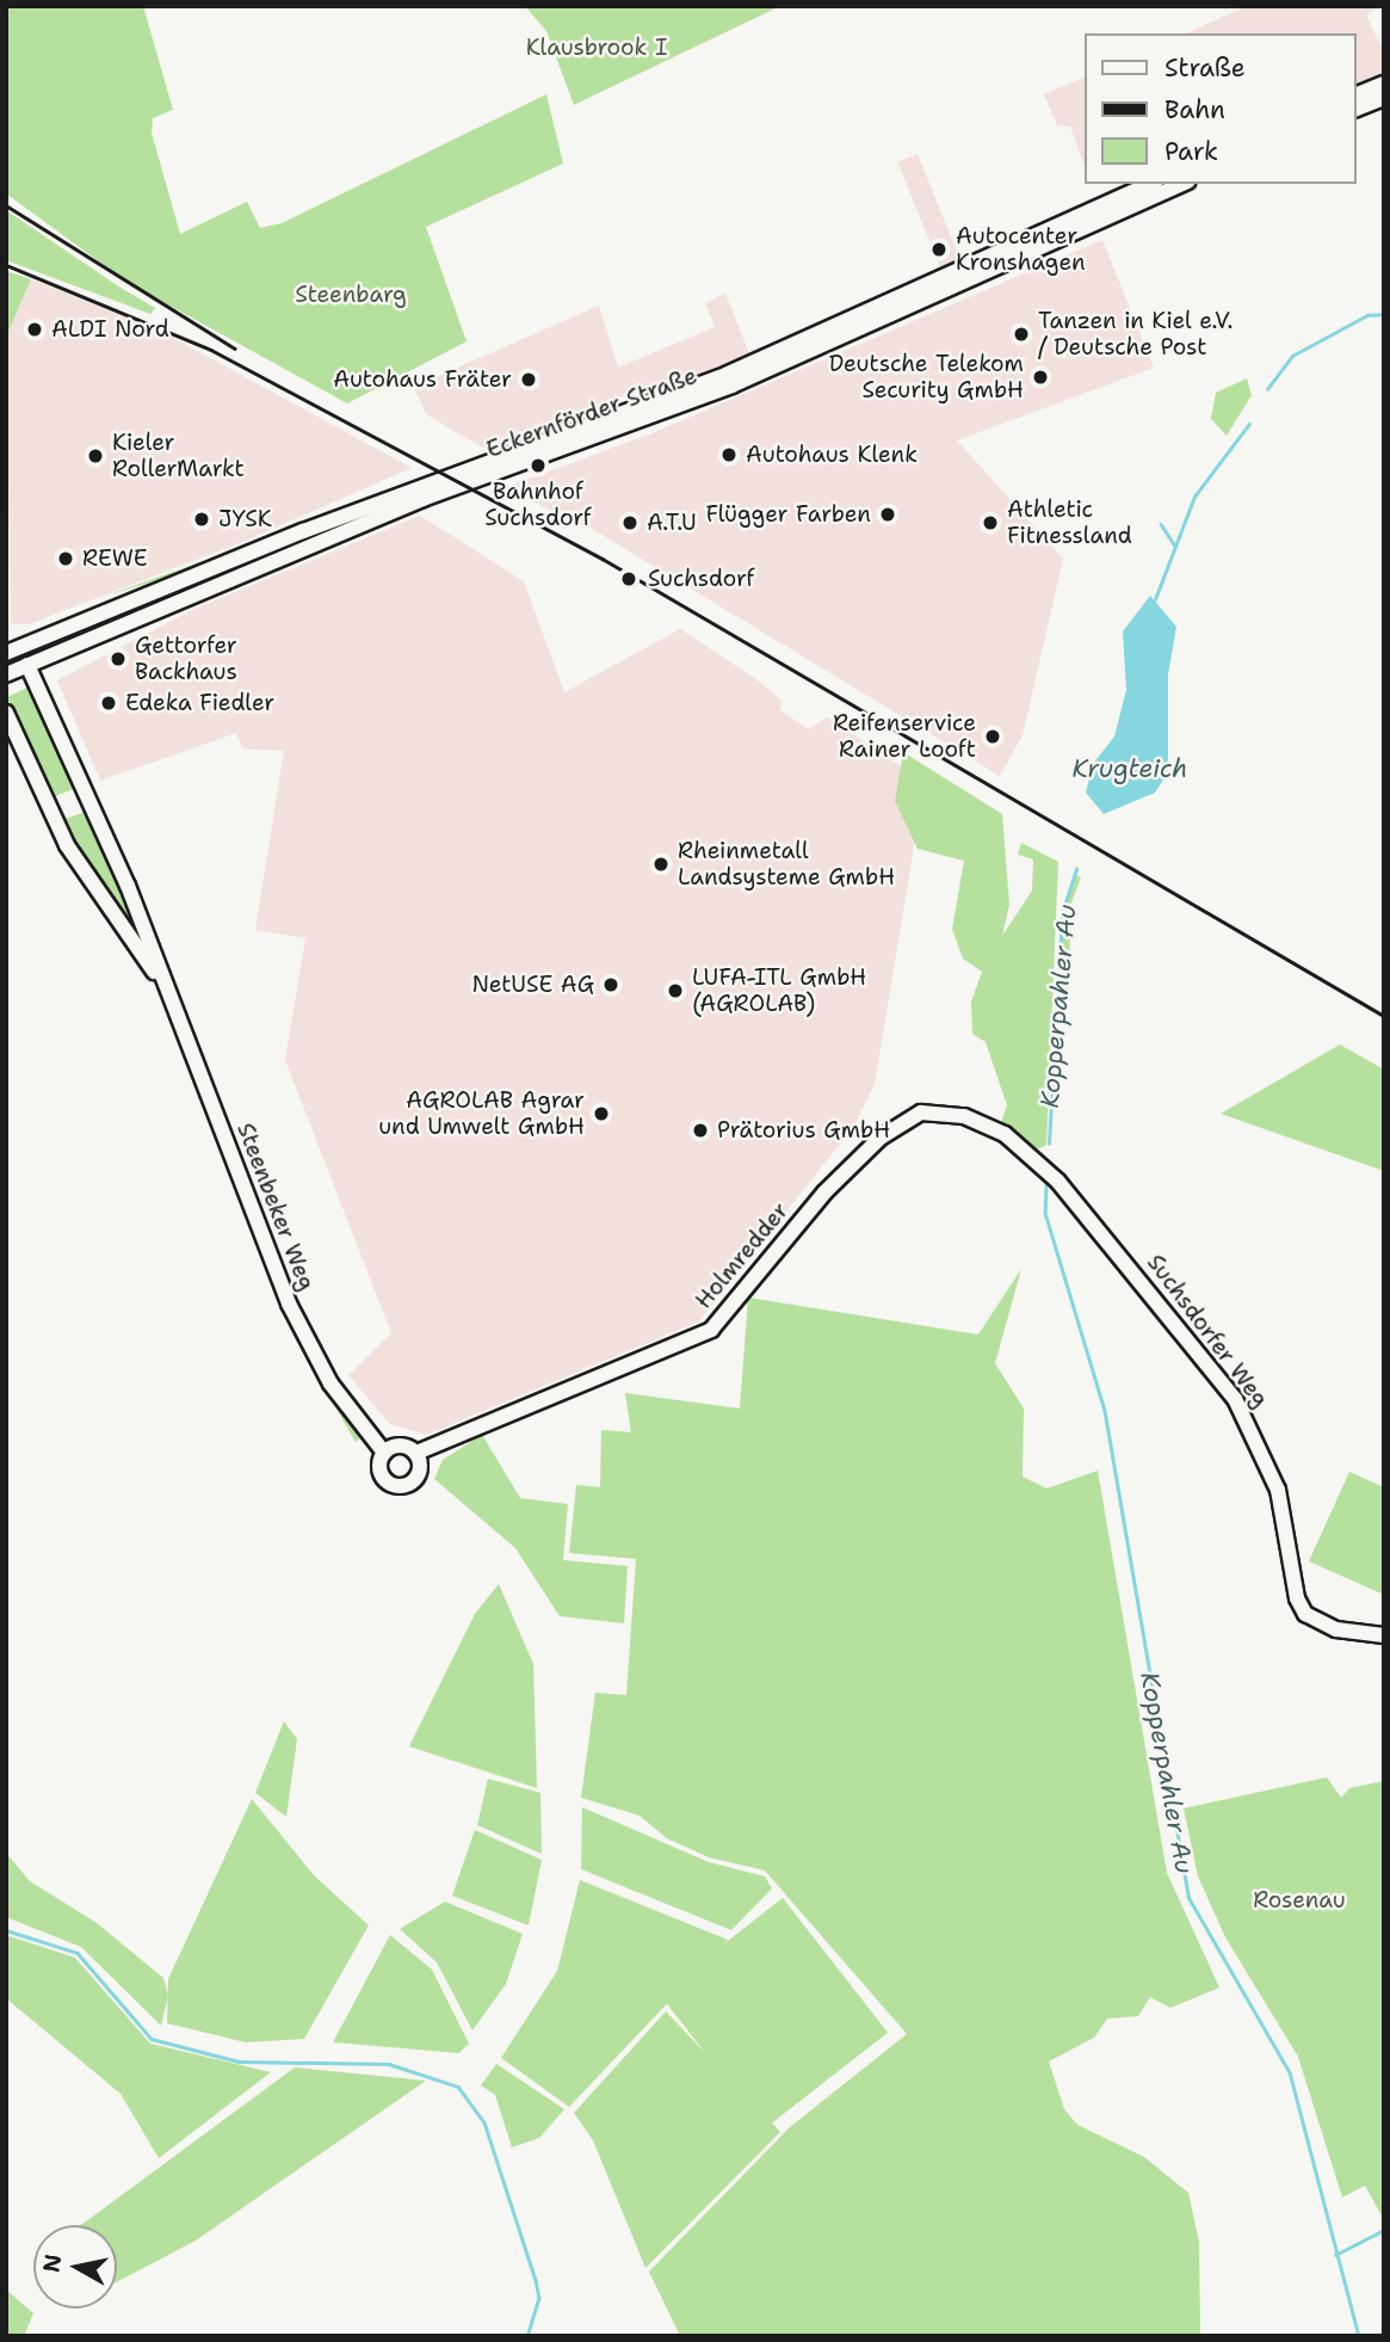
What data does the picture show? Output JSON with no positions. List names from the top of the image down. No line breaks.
{"streets":{"street":["Eckernförder Straße","Steenbeker Weg","Holmredder","Suchsdorfer Weg"]},"crossings":[["Eckernförder Straße","Steenbeker Weg"],["Steenbeker Weg","Holmredder"],["Holmredder","Suchsdorfer Weg"]],"water":["Krugteich","Kopperpahler Au"],"parks":["Klausbrook I","Steenbarg","Rosenau"],"places":["Autocenter Kronshagen","ALDI Nord","Tanzen in Kiel e.V. / Deutsche Post","Deutsche Telekom Security GmbH","Autohaus Fräter","Autohaus Klenk","Kieler RollerMarkt","Bahnhof Suchsdorf","Flügger Farben","JYSK","A.T.U","Athletic Fitnessland","REWE","Suchsdorf","Gettorfer Backhaus","Edeka Fiedler","Reifenservice Rainer Looft","Rheinmetall Landsysteme GmbH","NetUSE AG","LUFA-ITL GmbH (AGROLAB)","AGROLAB Agrar und Umwelt GmbH","Prätorius GmbH"],"legend":["Straße","Bahn","Park"],"north":"left"}
